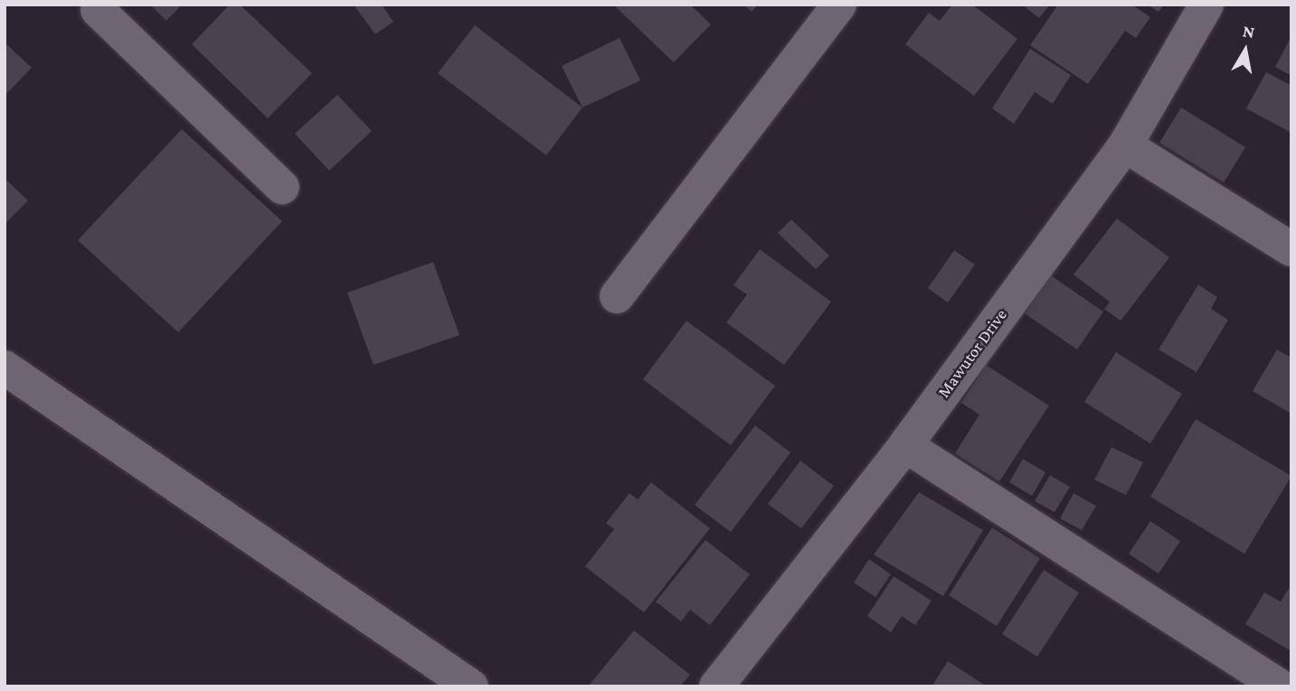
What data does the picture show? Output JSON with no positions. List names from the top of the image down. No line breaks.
{"streets":{"street":["Mawutor Drive"]},"north":"top"}
